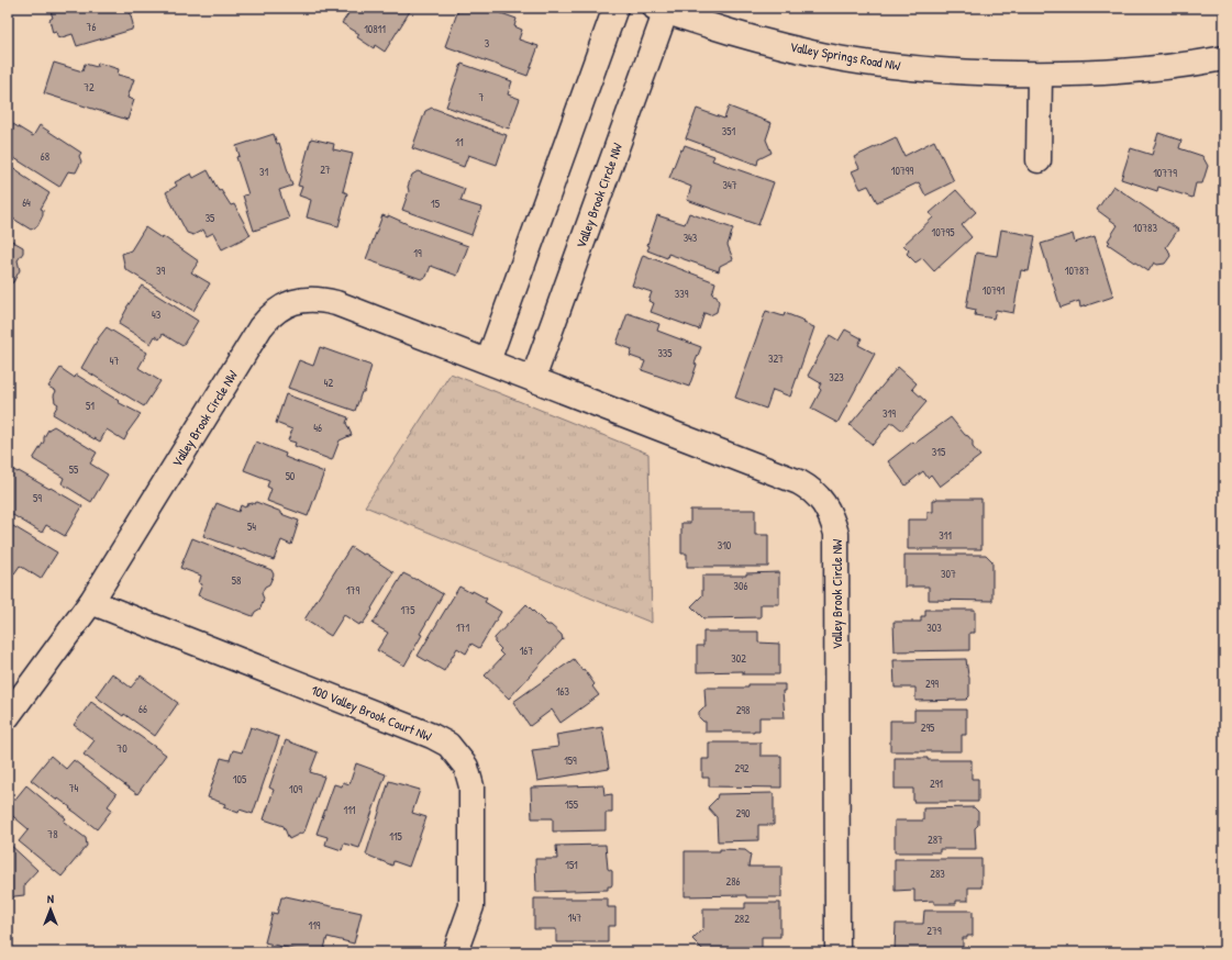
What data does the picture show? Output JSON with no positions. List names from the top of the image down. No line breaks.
{"streets":{"street":["Valley Springs Road NW","Valley Brook Circle NW","100 Valley Brook Court NW"]},"crossings":[["Valley Springs Road NW","Valley Brook Circle NW"],["Valley Brook Circle NW","100 Valley Brook Court NW"]],"house_numbers":["76","10811","3","72","7","351","11","68","27","10799","31","10779","347","64","15","35","10783","10795","343","19","39","10787","10791","339","43","335","327","47","323","42","51","319","46","315","55","50","59","54","311","310","307","58","306","179","175","171","303","167","302","299","163","66","298","295","70","159","292","105","291","74","109","155","111","290","78","115","287","151","283","286","147","282","119","279"],"north":"top"}
